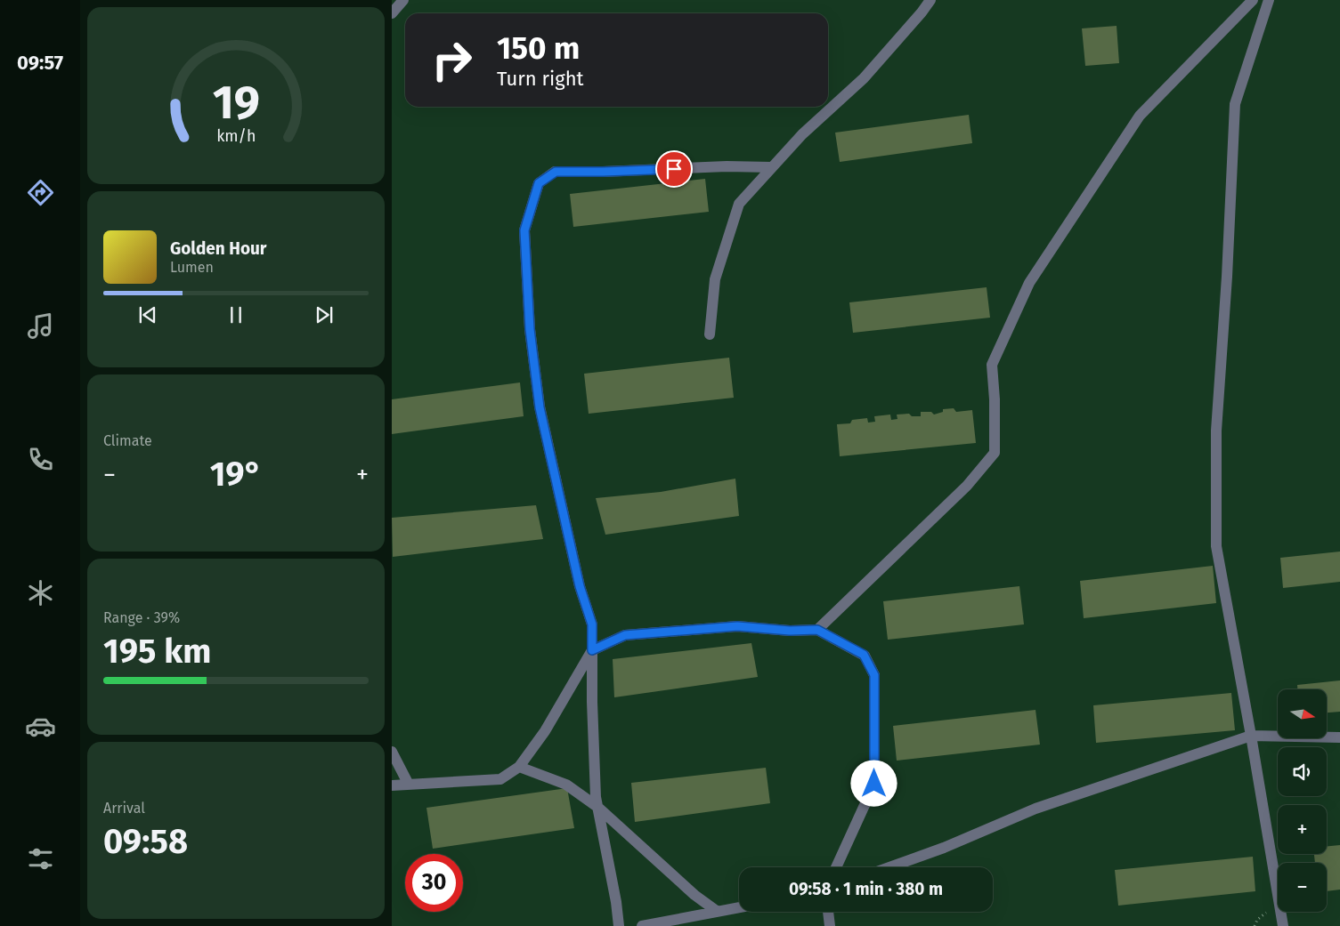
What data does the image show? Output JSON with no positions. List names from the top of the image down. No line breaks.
{"north":"right","page":{"tabs":"09:57","turn":["150 m","Turn right"],"song":["Golden Hour","Lumen"],"tile":["Climate",["Range · 39%","195 km"],["Arrival","09:58"]],"heat":["−","19°","+"],"map_buttons":["+","−"],"limit":"30","trip":"09:58 · 1 min · 380 m","gauge":["19","km/h"]}}
